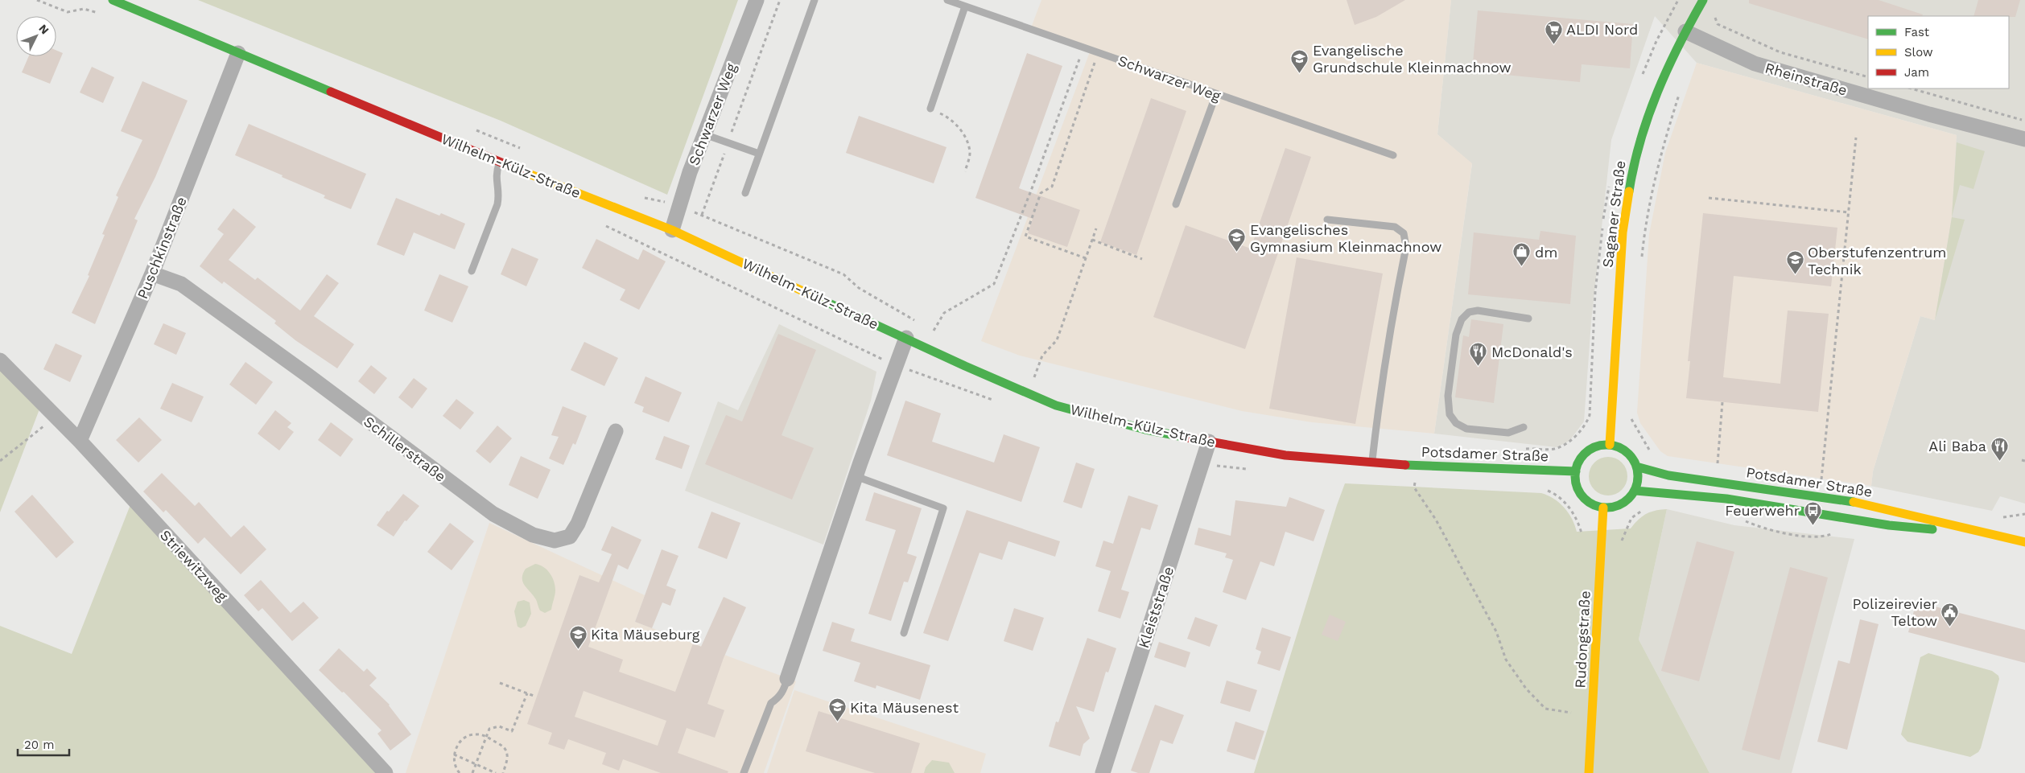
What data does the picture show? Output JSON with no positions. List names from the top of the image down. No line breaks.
{"streets":{"street":["Schwarzer Weg","Rheinstraße","Wilhelm-Külz-Straße","Saganer Straße","Puschkinstraße","Schillerstraße","Potsdamer Straße","Striewitzweg","Kleiststraße","Rudongstraße"]},"crossings":[["Schwarzer Weg","Wilhelm-Külz-Straße"],["Rheinstraße","Saganer Straße"],["Wilhelm-Külz-Straße","Puschkinstraße"],["Wilhelm-Külz-Straße","Potsdamer Straße"],["Wilhelm-Külz-Straße","Kleiststraße"],["Saganer Straße","Potsdamer Straße"],["Saganer Straße","Rudongstraße"],["Puschkinstraße","Schillerstraße"],["Puschkinstraße","Striewitzweg"],["Potsdamer Straße","Rudongstraße"]],"places":{"supermarket":["ALDI Nord"],"school or university":["Evangelische Grundschule Kleinmachnow","Evangelisches Gymnasium Kleinmachnow","Oberstufenzentrum Technik","Kita Mäuseburg","Kita Mäusenest"],"shop":["dm"],"restaurant":["McDonald's","Ali Baba"],"bus stop":["Feuerwehr"],"public building":["Polizeirevier Teltow"]},"legend":["Fast","Slow","Jam"],"scale_bar":"20 m","north":"top right"}
